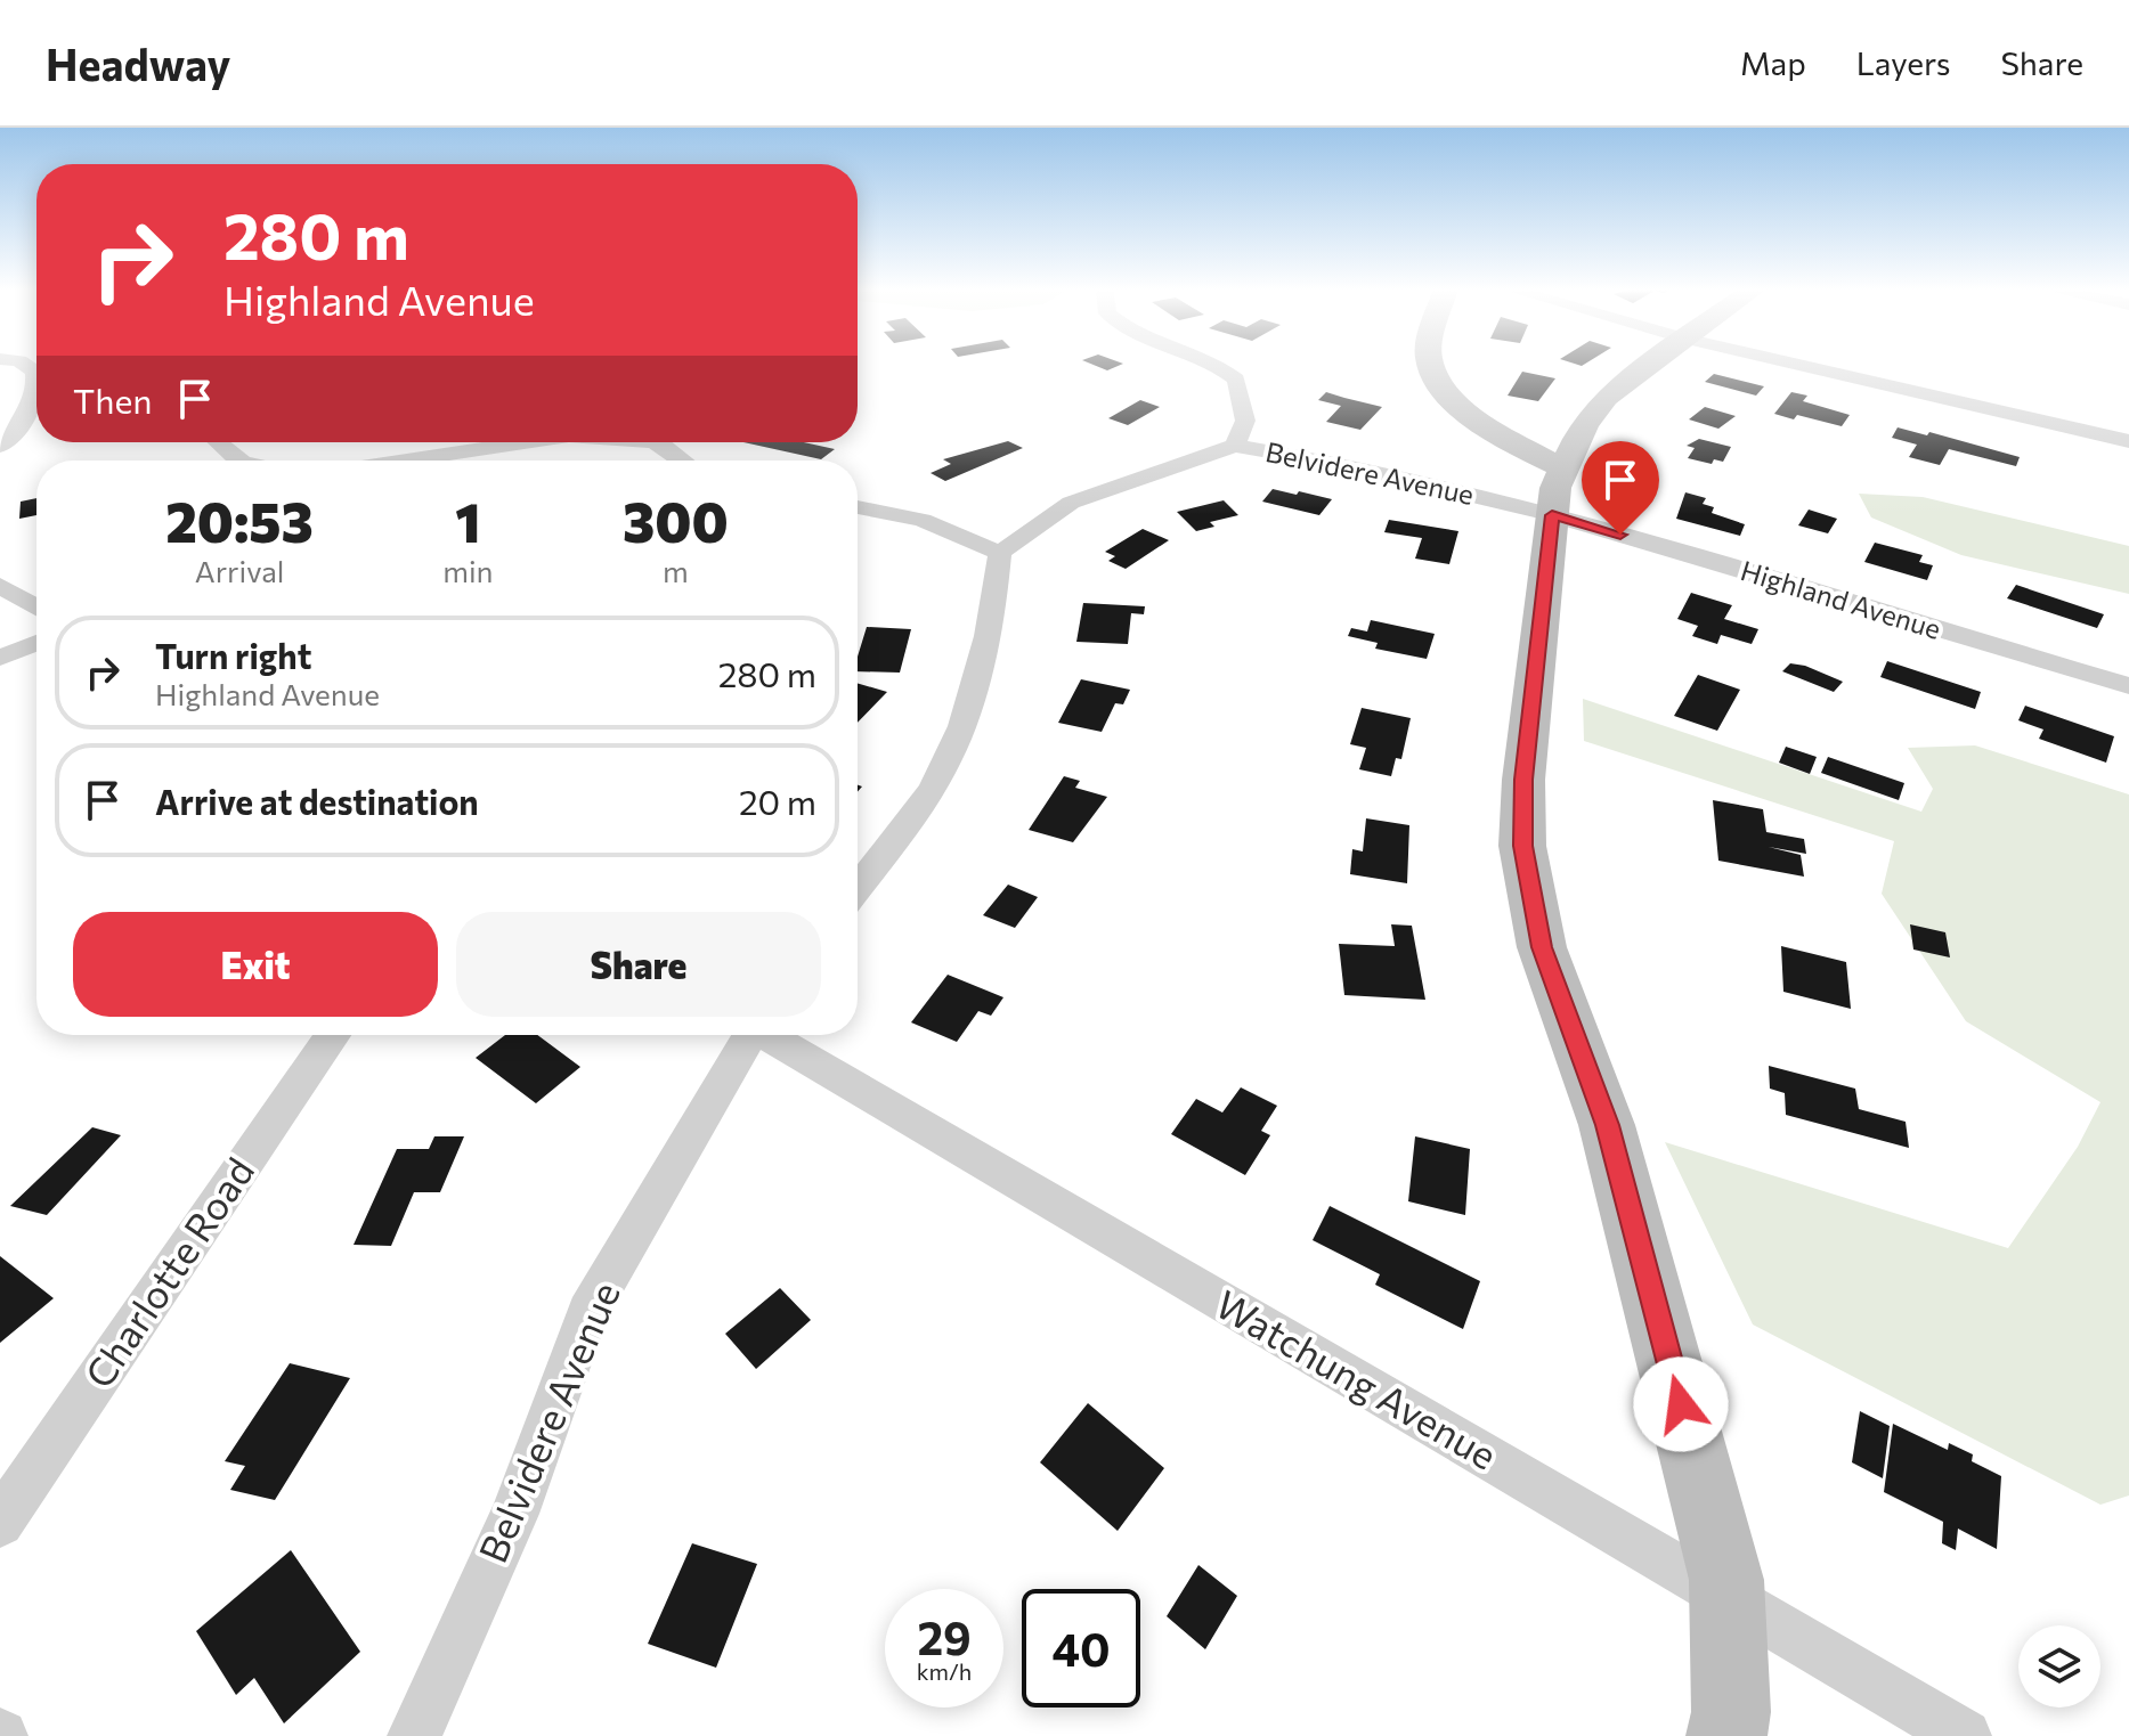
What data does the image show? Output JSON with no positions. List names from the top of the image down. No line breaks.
{"streets":{"street":["Belvidere Avenue","Highland Avenue","Charlotte Road","Watchung Avenue"]},"crossings":[["Belvidere Avenue","Highland Avenue"]],"page":{"header":"Headway","nav":["Map","Layers","Share"],"turn":["280 m","Highland Avenue"],"then":"Then","eta":["20:53","Arrival","1","min","300","m"],"list":[{"name":"Turn right","note":"Highland Avenue","value":"280 m"},{"name":"Arrive at destination","value":"20 m"}],"buttons":["Exit","Share"],"speed":"29 km/h","limit":"40"}}
